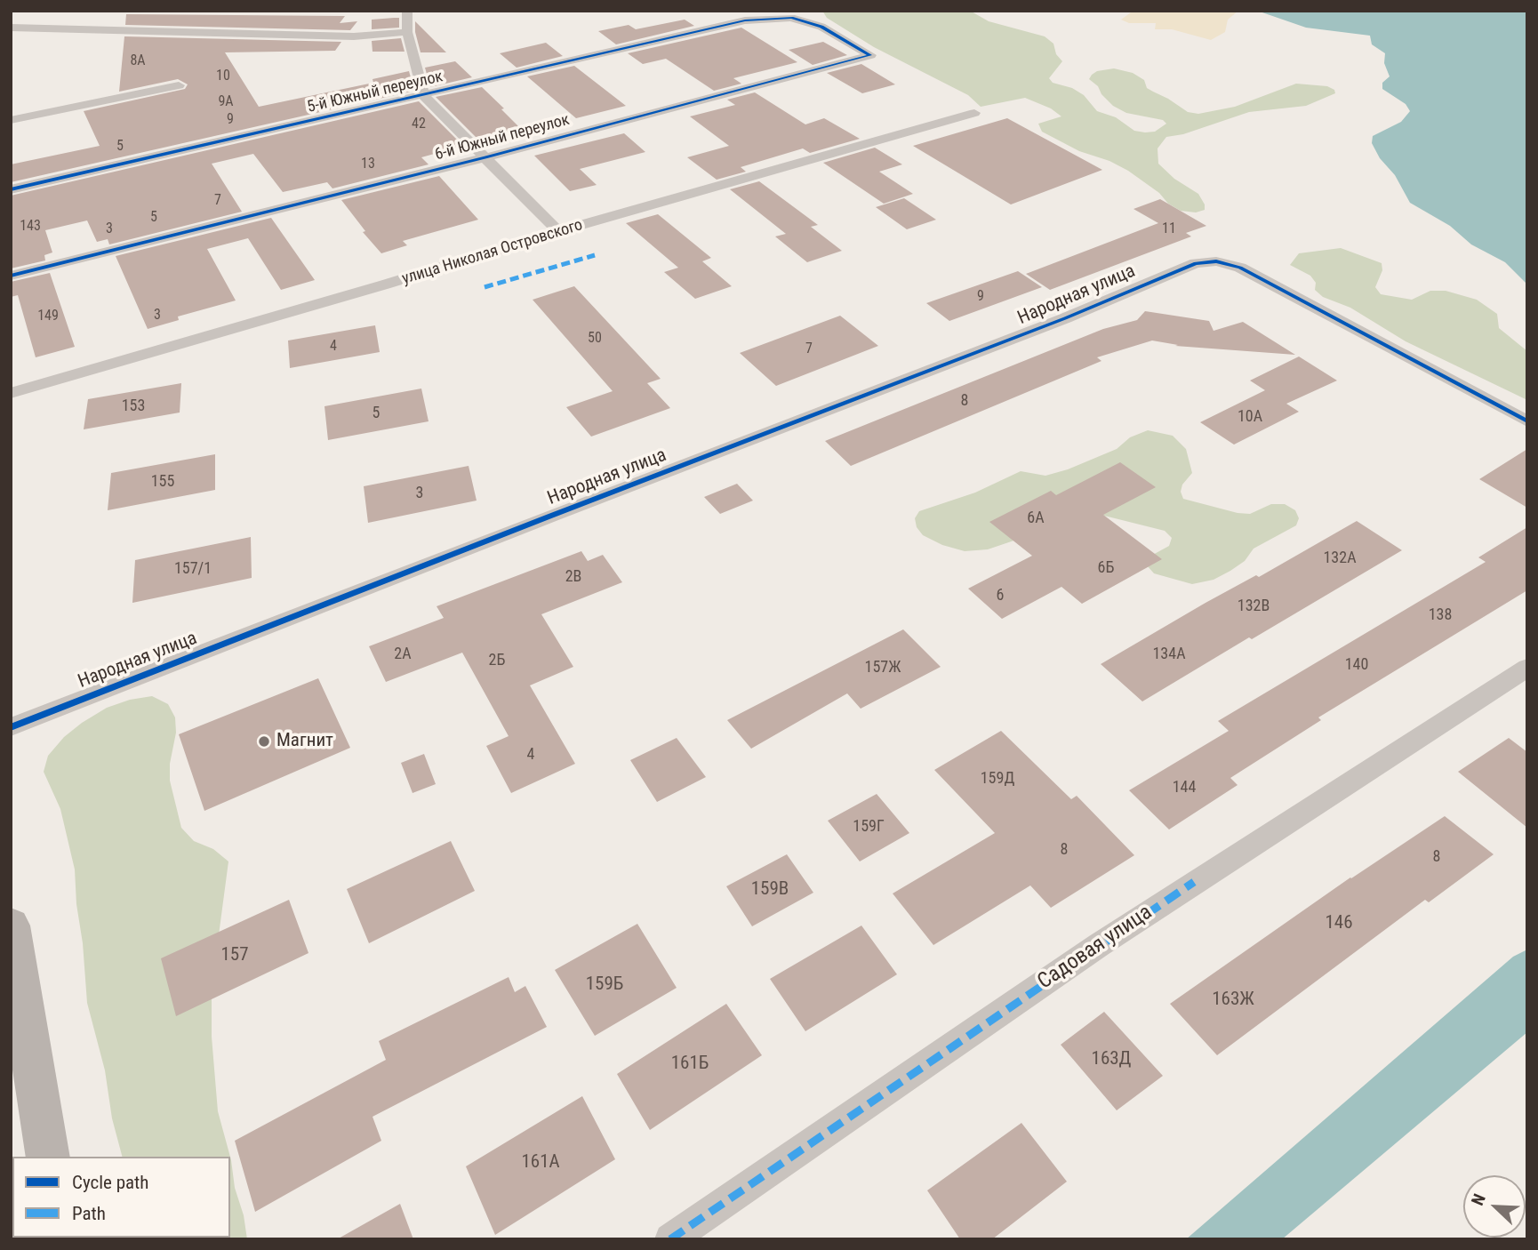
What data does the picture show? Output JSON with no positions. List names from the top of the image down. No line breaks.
{"streets":{"street":["5-й Южный переулок","6-й Южный переулок","улица Николая Островского","Народная улица","Садовая улица"]},"crossings":[["5-й Южный переулок","6-й Южный переулок"]],"places":["Магнит"],"house_numbers":["8А","10","9А","9","42","5","13","7","5","143","3","11","9","3","149","50","4","7","8","153","5","10А","155","3","6А","132А","6Б","157/1","2В","6","132В","138","2А","134А","2Б","140","157Ж","4","159Д","144","159Г","8","8","159В","146","157","159Б","163Ж","163Д","161Б","161А"],"legend":["Cycle path","Path"],"north":"top left"}
